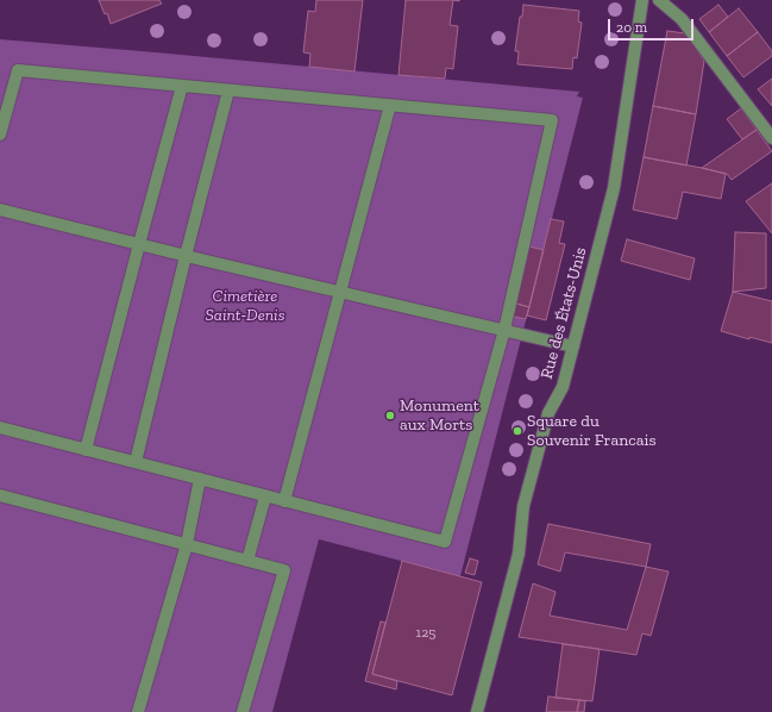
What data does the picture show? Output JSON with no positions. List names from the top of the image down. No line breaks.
{"streets":{"street":["Rue des États-Unis"]},"parks":["Cimetière Saint-Denis"],"places":["Monument aux Morts","Square du Souvenir Francais"],"house_numbers":["125"],"scale_bar":"20 m"}
